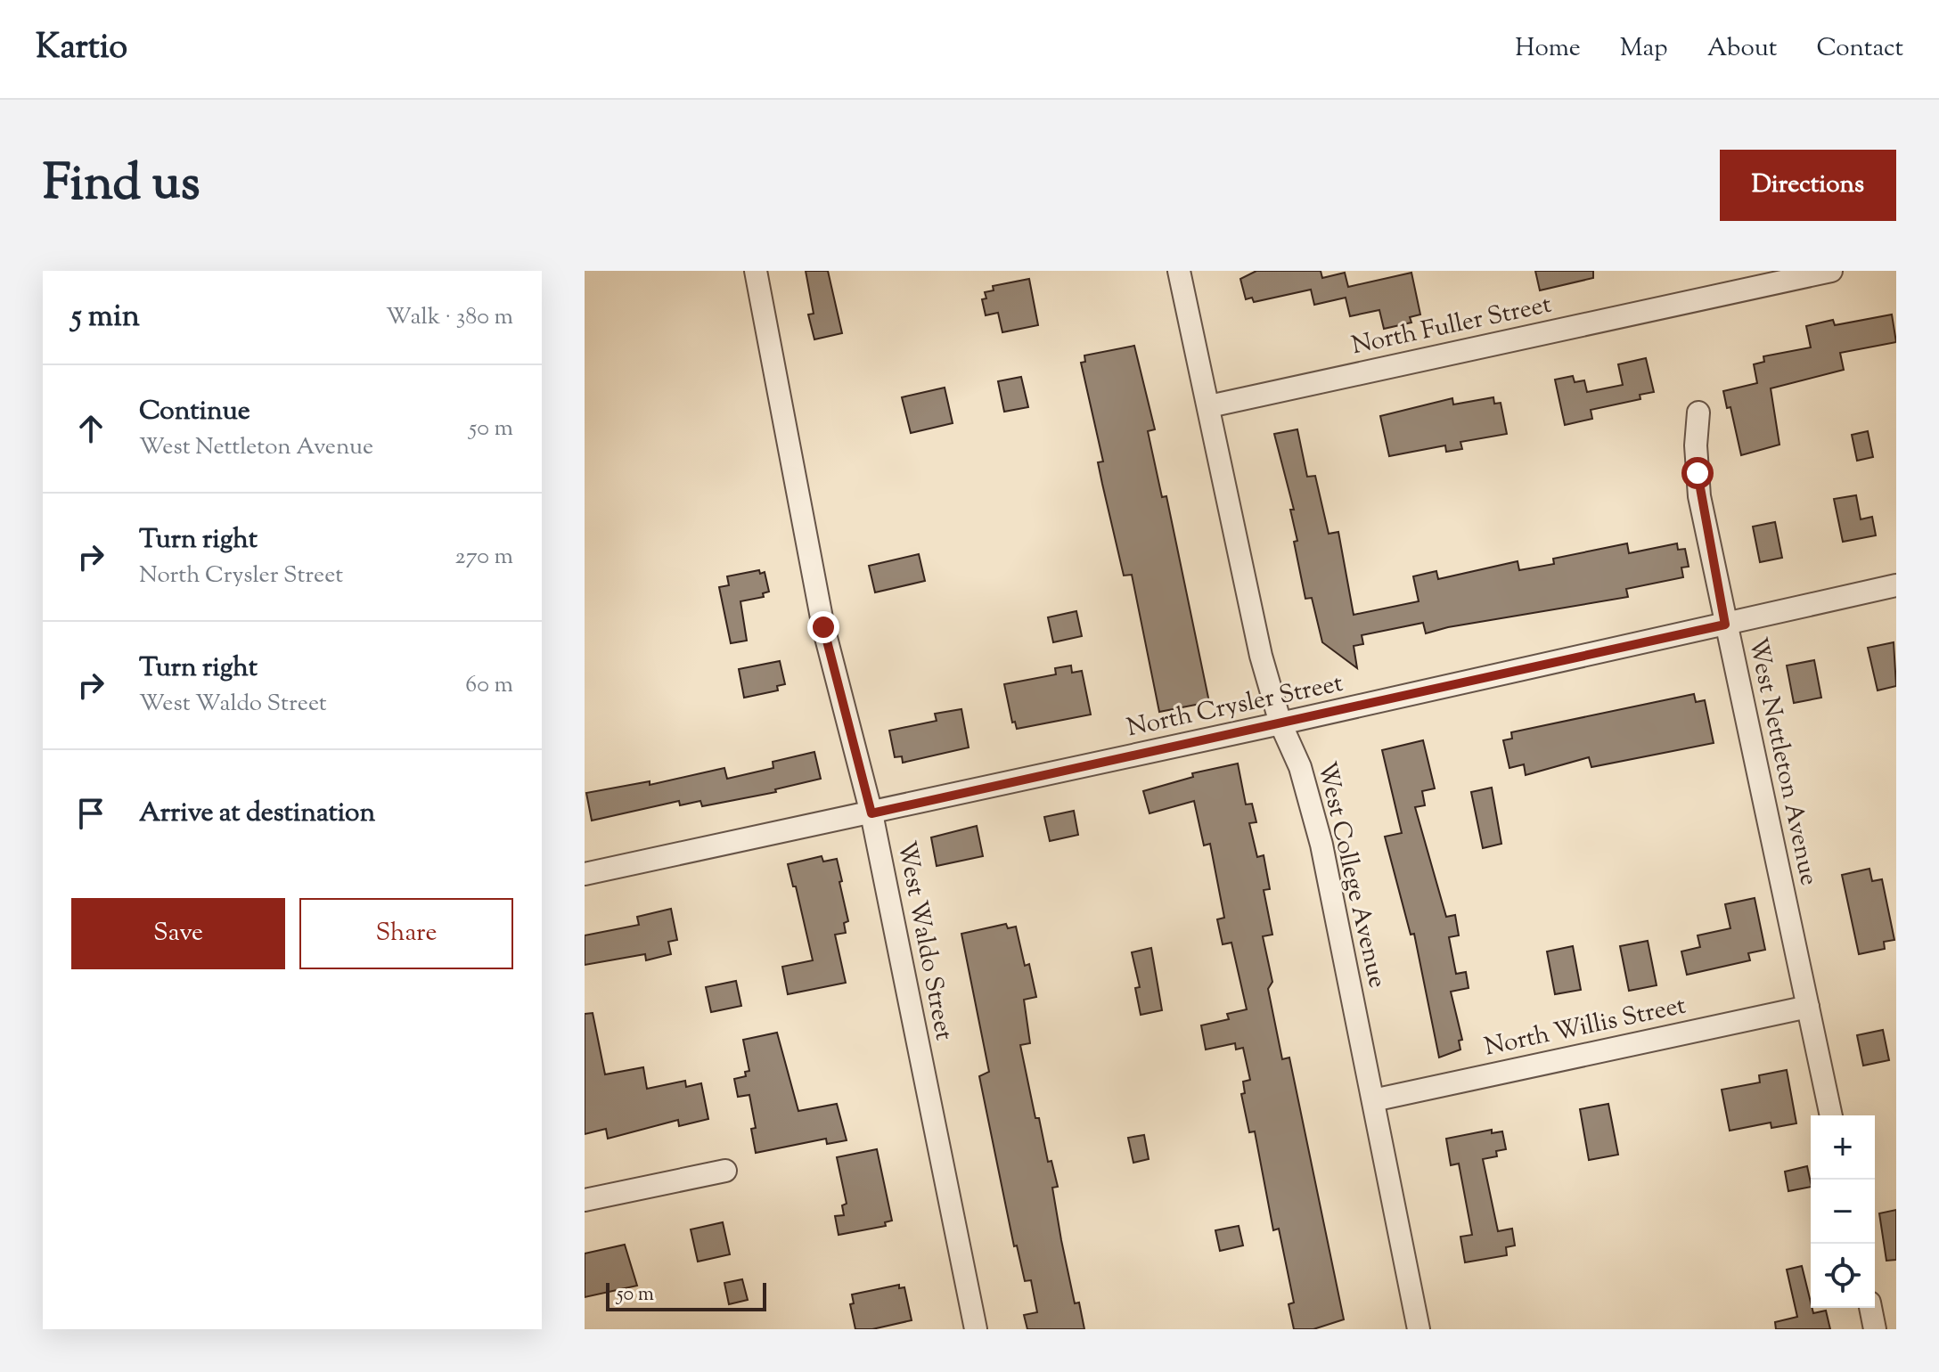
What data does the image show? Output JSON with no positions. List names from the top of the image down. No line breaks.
{"streets":{"street":["North Fuller Street","North Crysler Street","West Nettleton Avenue","West College Avenue","West Waldo Street","North Willis Street"]},"crossings":[["North Fuller Street","West College Avenue"],["North Crysler Street","West Nettleton Avenue"],["North Crysler Street","West College Avenue"],["North Crysler Street","West Waldo Street"],["West Nettleton Avenue","North Willis Street"],["West College Avenue","North Willis Street"]],"scale_bar":"50 m","page":{"header":"Kartio","nav":["Home","Map","About","Contact"],"title":"Find us","buttons":["Directions",["Save","Share"]],"heading":["5 min","Walk · 380 m"],"list":[["Continue","West Nettleton Avenue","50 m"],["Turn right","North Crysler Street","270 m"],["Turn right","West Waldo Street","60 m"],"Arrive at destination"],"map_buttons":["+","−"],"scale":"50 m"}}
